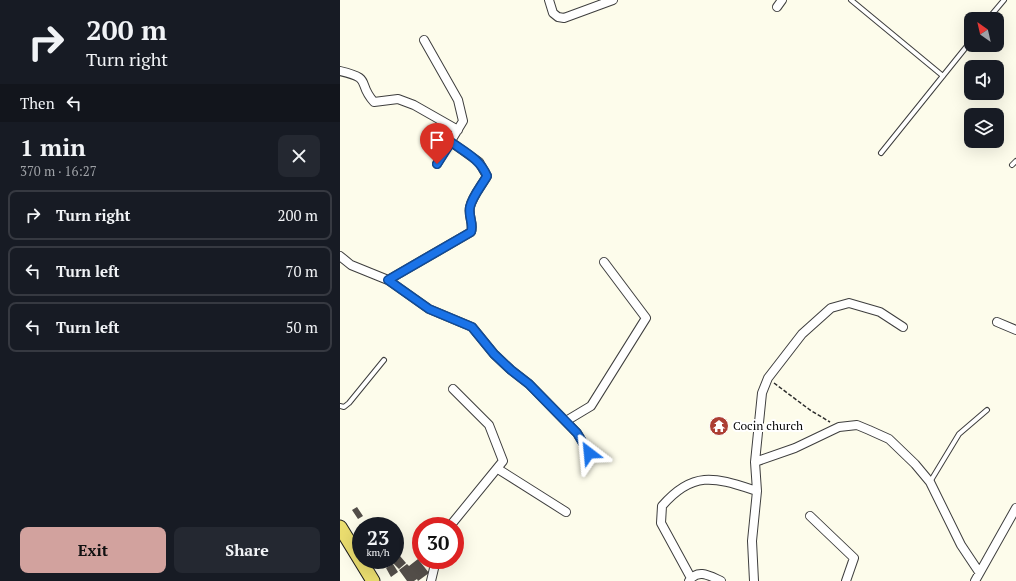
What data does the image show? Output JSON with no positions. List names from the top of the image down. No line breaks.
{"places":{"temple":["Cocin church"]},"north":"top left","page":{"turn":["200 m","Turn right"],"then":"Then","heading":["1 min","370 m · 16:27"],"list":[{"name":"Turn right","value":"200 m"},{"name":"Turn left","value":"70 m"},{"name":"Turn left","value":"50 m"}],"speed":"23 km/h","limit":"30","buttons":["Exit","Share"]}}
